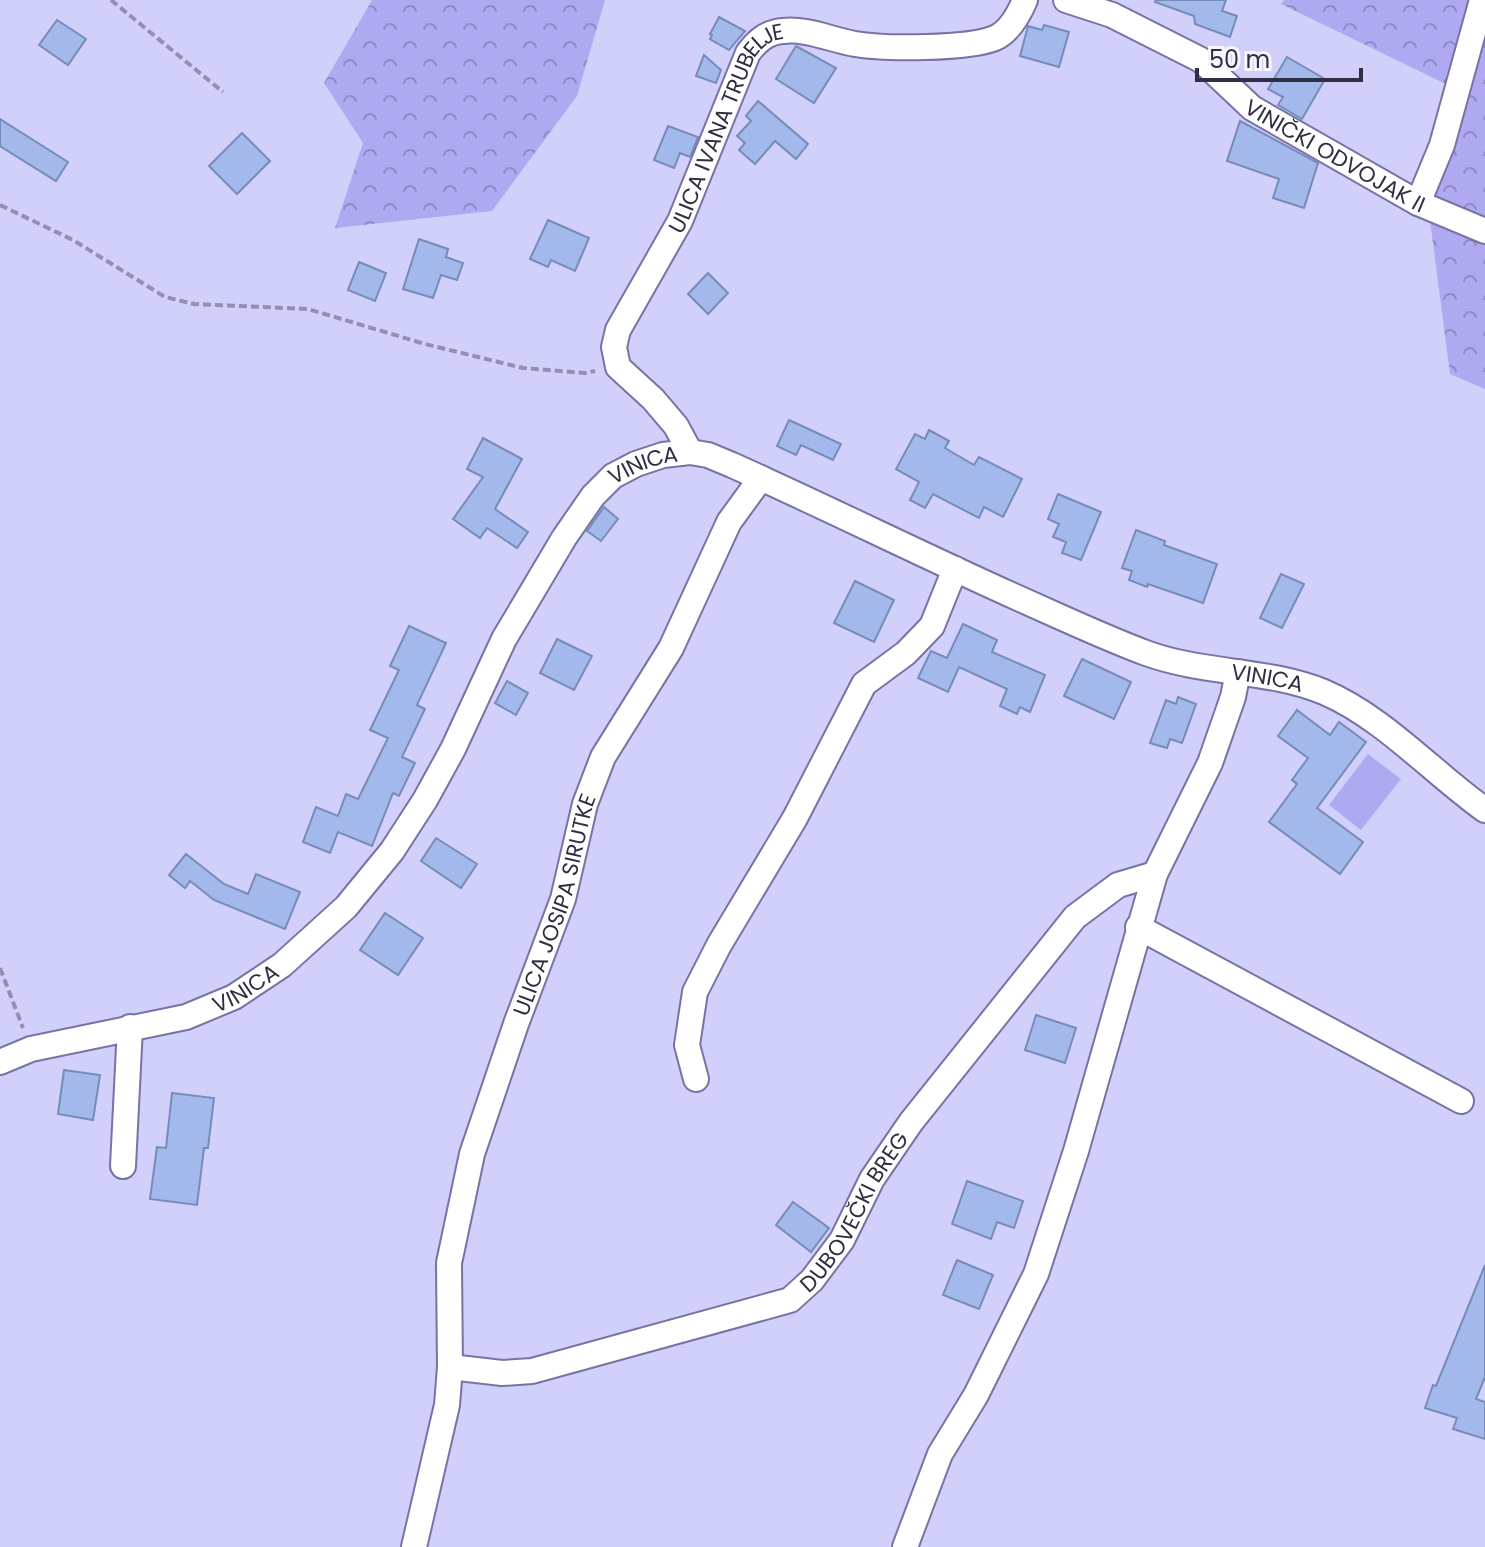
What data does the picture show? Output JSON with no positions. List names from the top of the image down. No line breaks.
{"streets":{"street":["ULICA IVANA TRUBELJE","VINIČKI ODVOJAK II","VINICA","ULICA JOSIPA SIRUTKE","DUBOVEČKI BREG"]},"crossings":[["VINICA","ULICA JOSIPA SIRUTKE"],["ULICA JOSIPA SIRUTKE","DUBOVEČKI BREG"]],"scale_bar":"50 m"}
